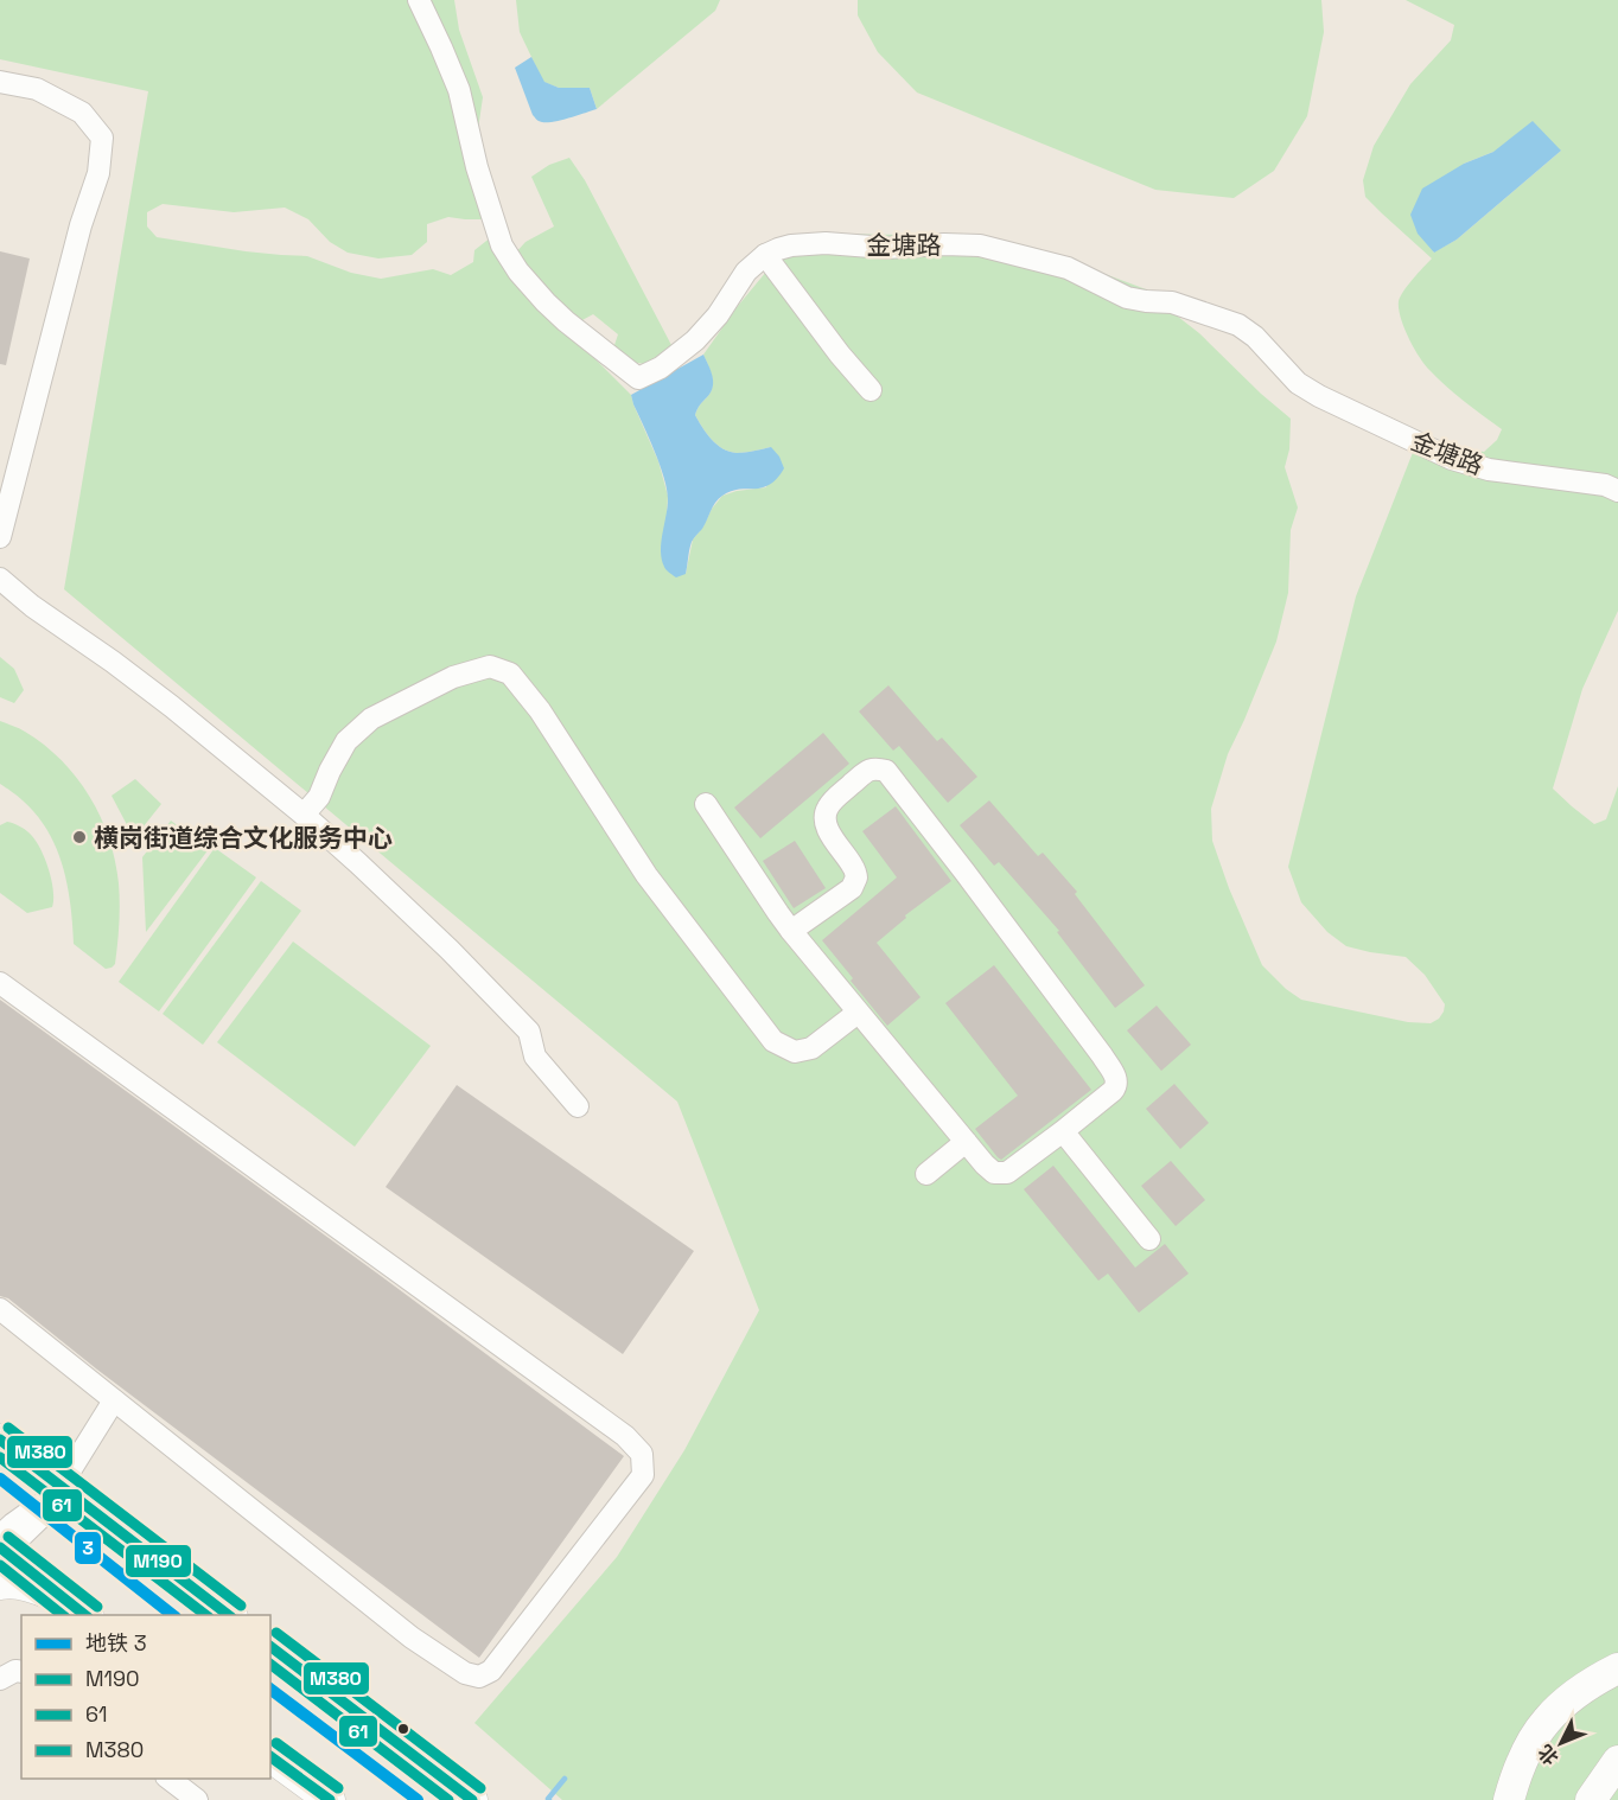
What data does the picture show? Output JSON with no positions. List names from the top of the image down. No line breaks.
{"streets":{"street":["金塘路"]},"places":["横岗街道综合文化服务中心"],"lines":["transit line M380","transit line M190","transit line 61","metro line 3"],"legend":["地铁 3","M190","61","M380"],"north":"bottom left"}
